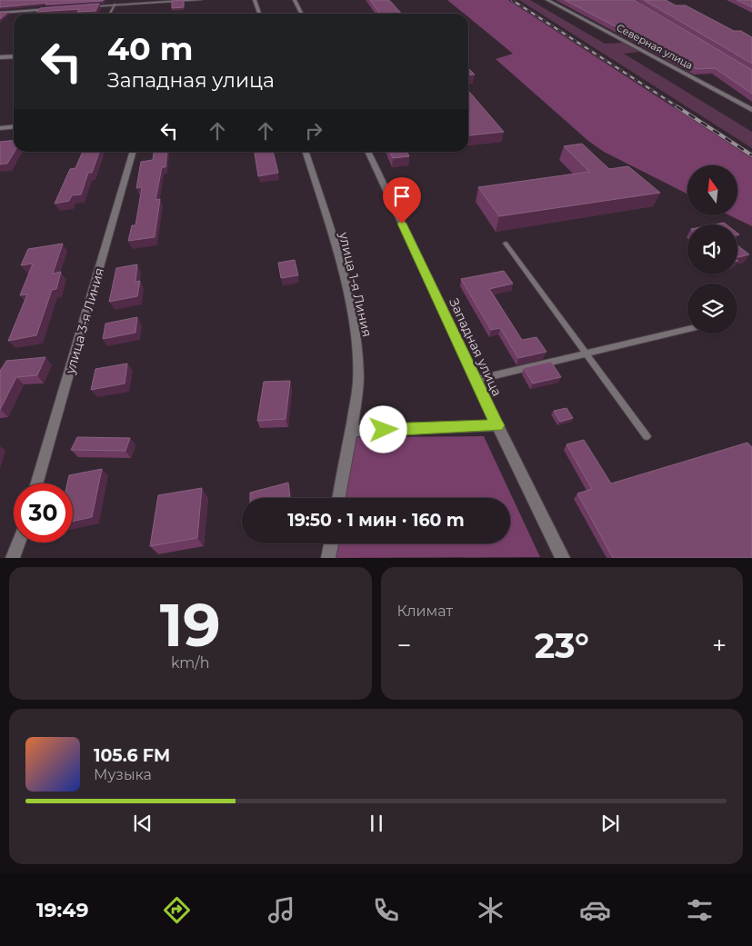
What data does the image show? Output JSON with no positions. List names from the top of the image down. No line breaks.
{"streets":{"street":["Северная улица","улица 1-я Линия","улица 3-я Линия","Западная улица"]},"north":"top","page":{"turn":["40 m","Западная улица"],"limit":"30","trip":"19:50 · 1 мин · 160 m","tile":[["19","km/h"],"Климат"],"heat":["−","23°","+"],"song":["105.6 FM","Музыка"],"tabs":"19:49"}}
